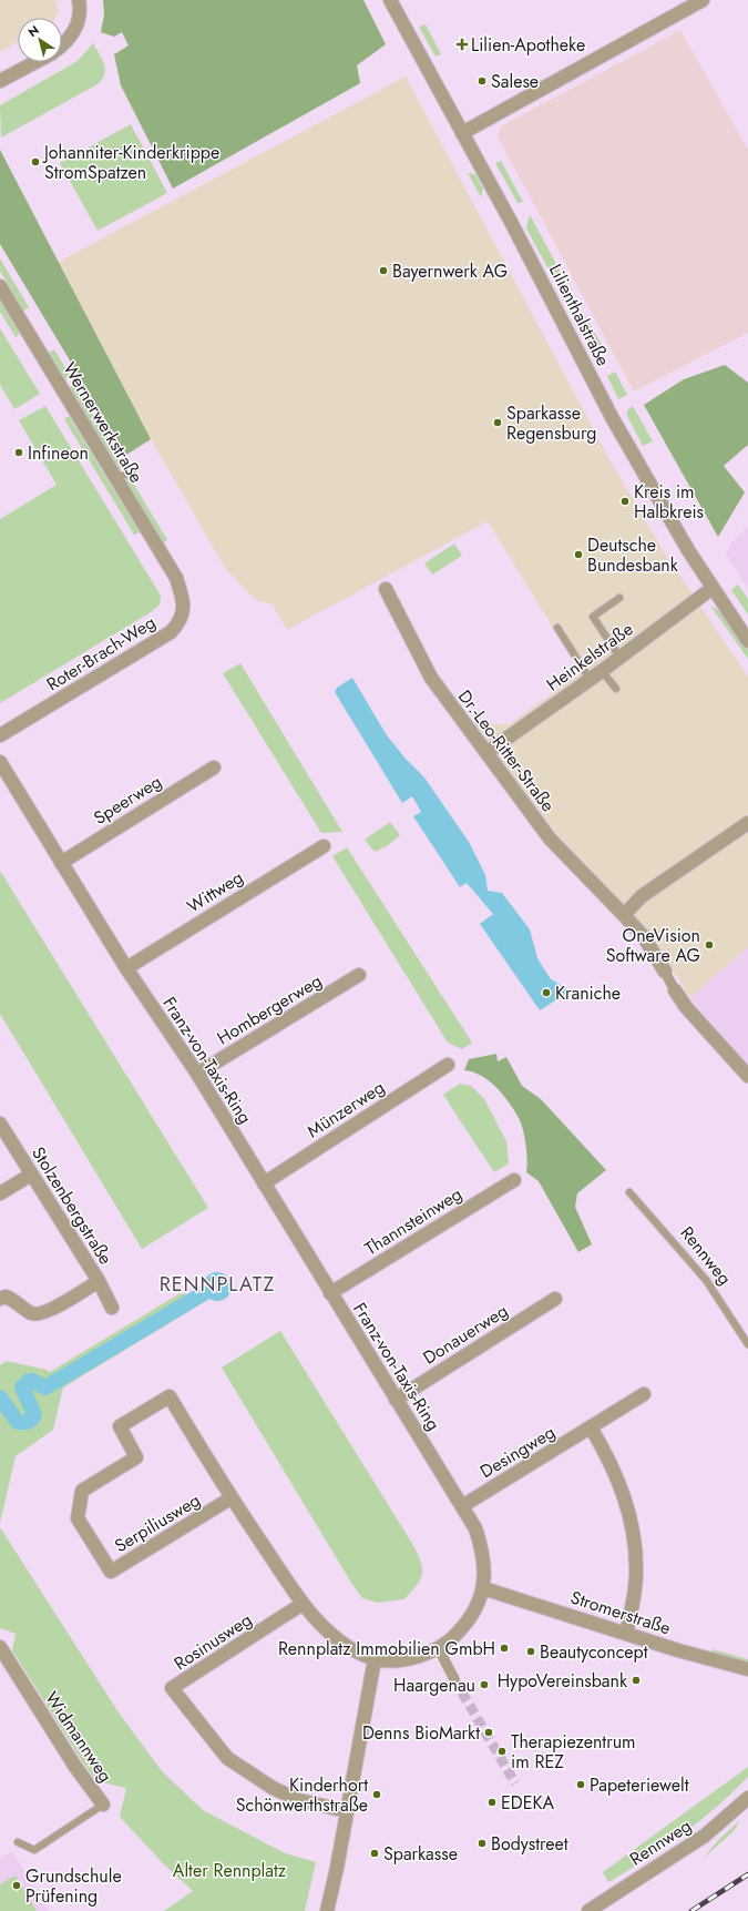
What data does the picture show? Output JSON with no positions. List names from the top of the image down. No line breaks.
{"streets":{"street":["Lilienthalstraße","Wernerwerkstraße","Roter-Brach-Weg","Heinkelstraße","Dr.-Leo-Ritter-Straße","Speerweg","Wittweg","Hombergerweg","Franz-von-Taxis-Ring","Münzerweg","Stolzenbergstraße","Thannsteinweg","Rennweg","Donauerweg","Desingweg","Serpiliusweg","Stromerstraße","Rosinusweg","Widmannweg"]},"crossings":[["Lilienthalstraße","Heinkelstraße"],["Wernerwerkstraße","Roter-Brach-Weg"],["Heinkelstraße","Dr.-Leo-Ritter-Straße"],["Speerweg","Franz-von-Taxis-Ring"],["Wittweg","Franz-von-Taxis-Ring"],["Hombergerweg","Franz-von-Taxis-Ring"],["Franz-von-Taxis-Ring","Münzerweg"],["Franz-von-Taxis-Ring","Thannsteinweg"],["Franz-von-Taxis-Ring","Donauerweg"],["Franz-von-Taxis-Ring","Desingweg"],["Franz-von-Taxis-Ring","Serpiliusweg"],["Franz-von-Taxis-Ring","Stromerstraße"],["Franz-von-Taxis-Ring","Rosinusweg"]],"districts":["RENNPLATZ"],"parks":["Alter Rennplatz"],"places":{"health":["Lilien-Apotheke"],"other":["Salese","Johanniter-Kinderkrippe StromSpatzen","Bayernwerk AG","Sparkasse Regensburg","Infineon","Kreis im Halbkreis","Deutsche Bundesbank","OneVision Software AG","Kraniche","Rennplatz Immobilien GmbH","Beautyconcept","HypoVereinsbank","Haargenau","Denns BioMarkt","Therapiezentrum im REZ","Papeteriewelt","Kinderhort Schönwerthstraße","EDEKA","Bodystreet","Sparkasse","Grundschule Prüfening"]},"north":"top left"}
